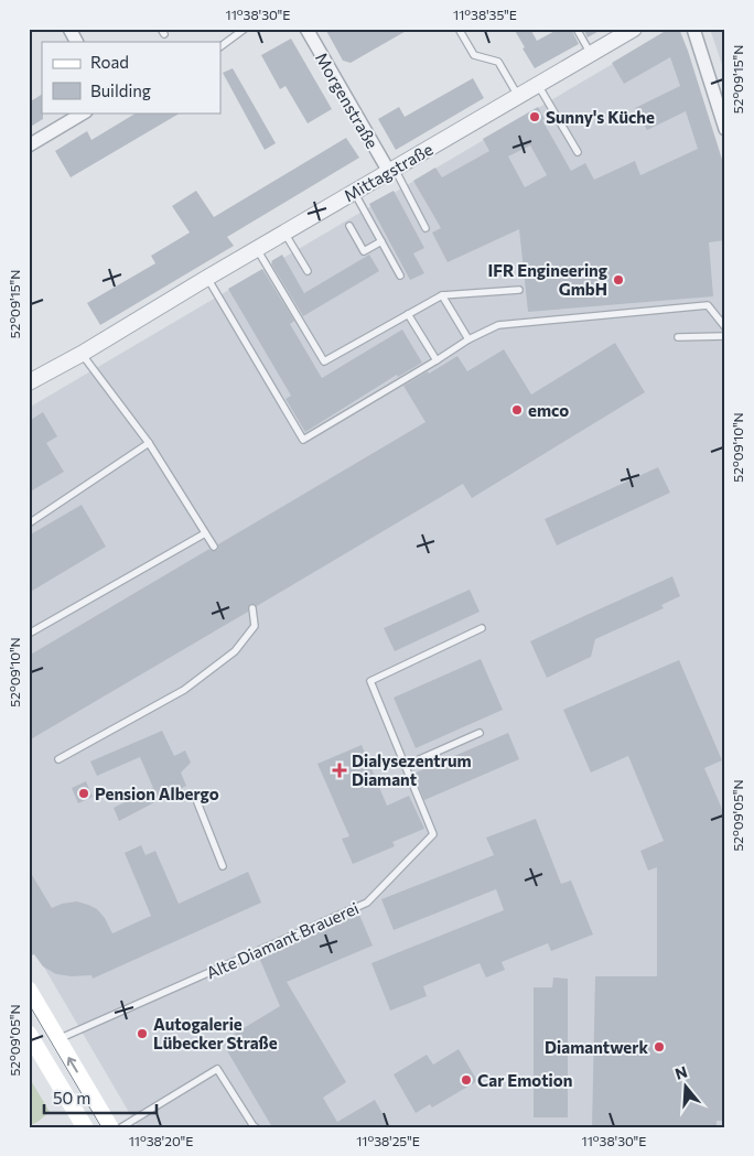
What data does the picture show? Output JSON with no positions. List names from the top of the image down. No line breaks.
{"streets":{"street":["Morgenstraße","Mittagstraße"],"lane":["Alte Diamant Brauerei"]},"crossings":[["Morgenstraße","Mittagstraße"]],"places":{"other":["Sunny's Küche","IFR Engineering GmbH","emco","Pension Albergo","Autogalerie Lübecker Straße","Diamantwerk","Car Emotion"],"health":["Dialysezentrum Diamant"]},"legend":["Road","Building"],"scale_bar":"50 m","north":"top","coordinates":["11°38'30\"E","11°38'35\"E","52°09'15\"N","52°09'10\"N","52°09'05\"N","11°38'20\"E","11°38'25\"E"]}
